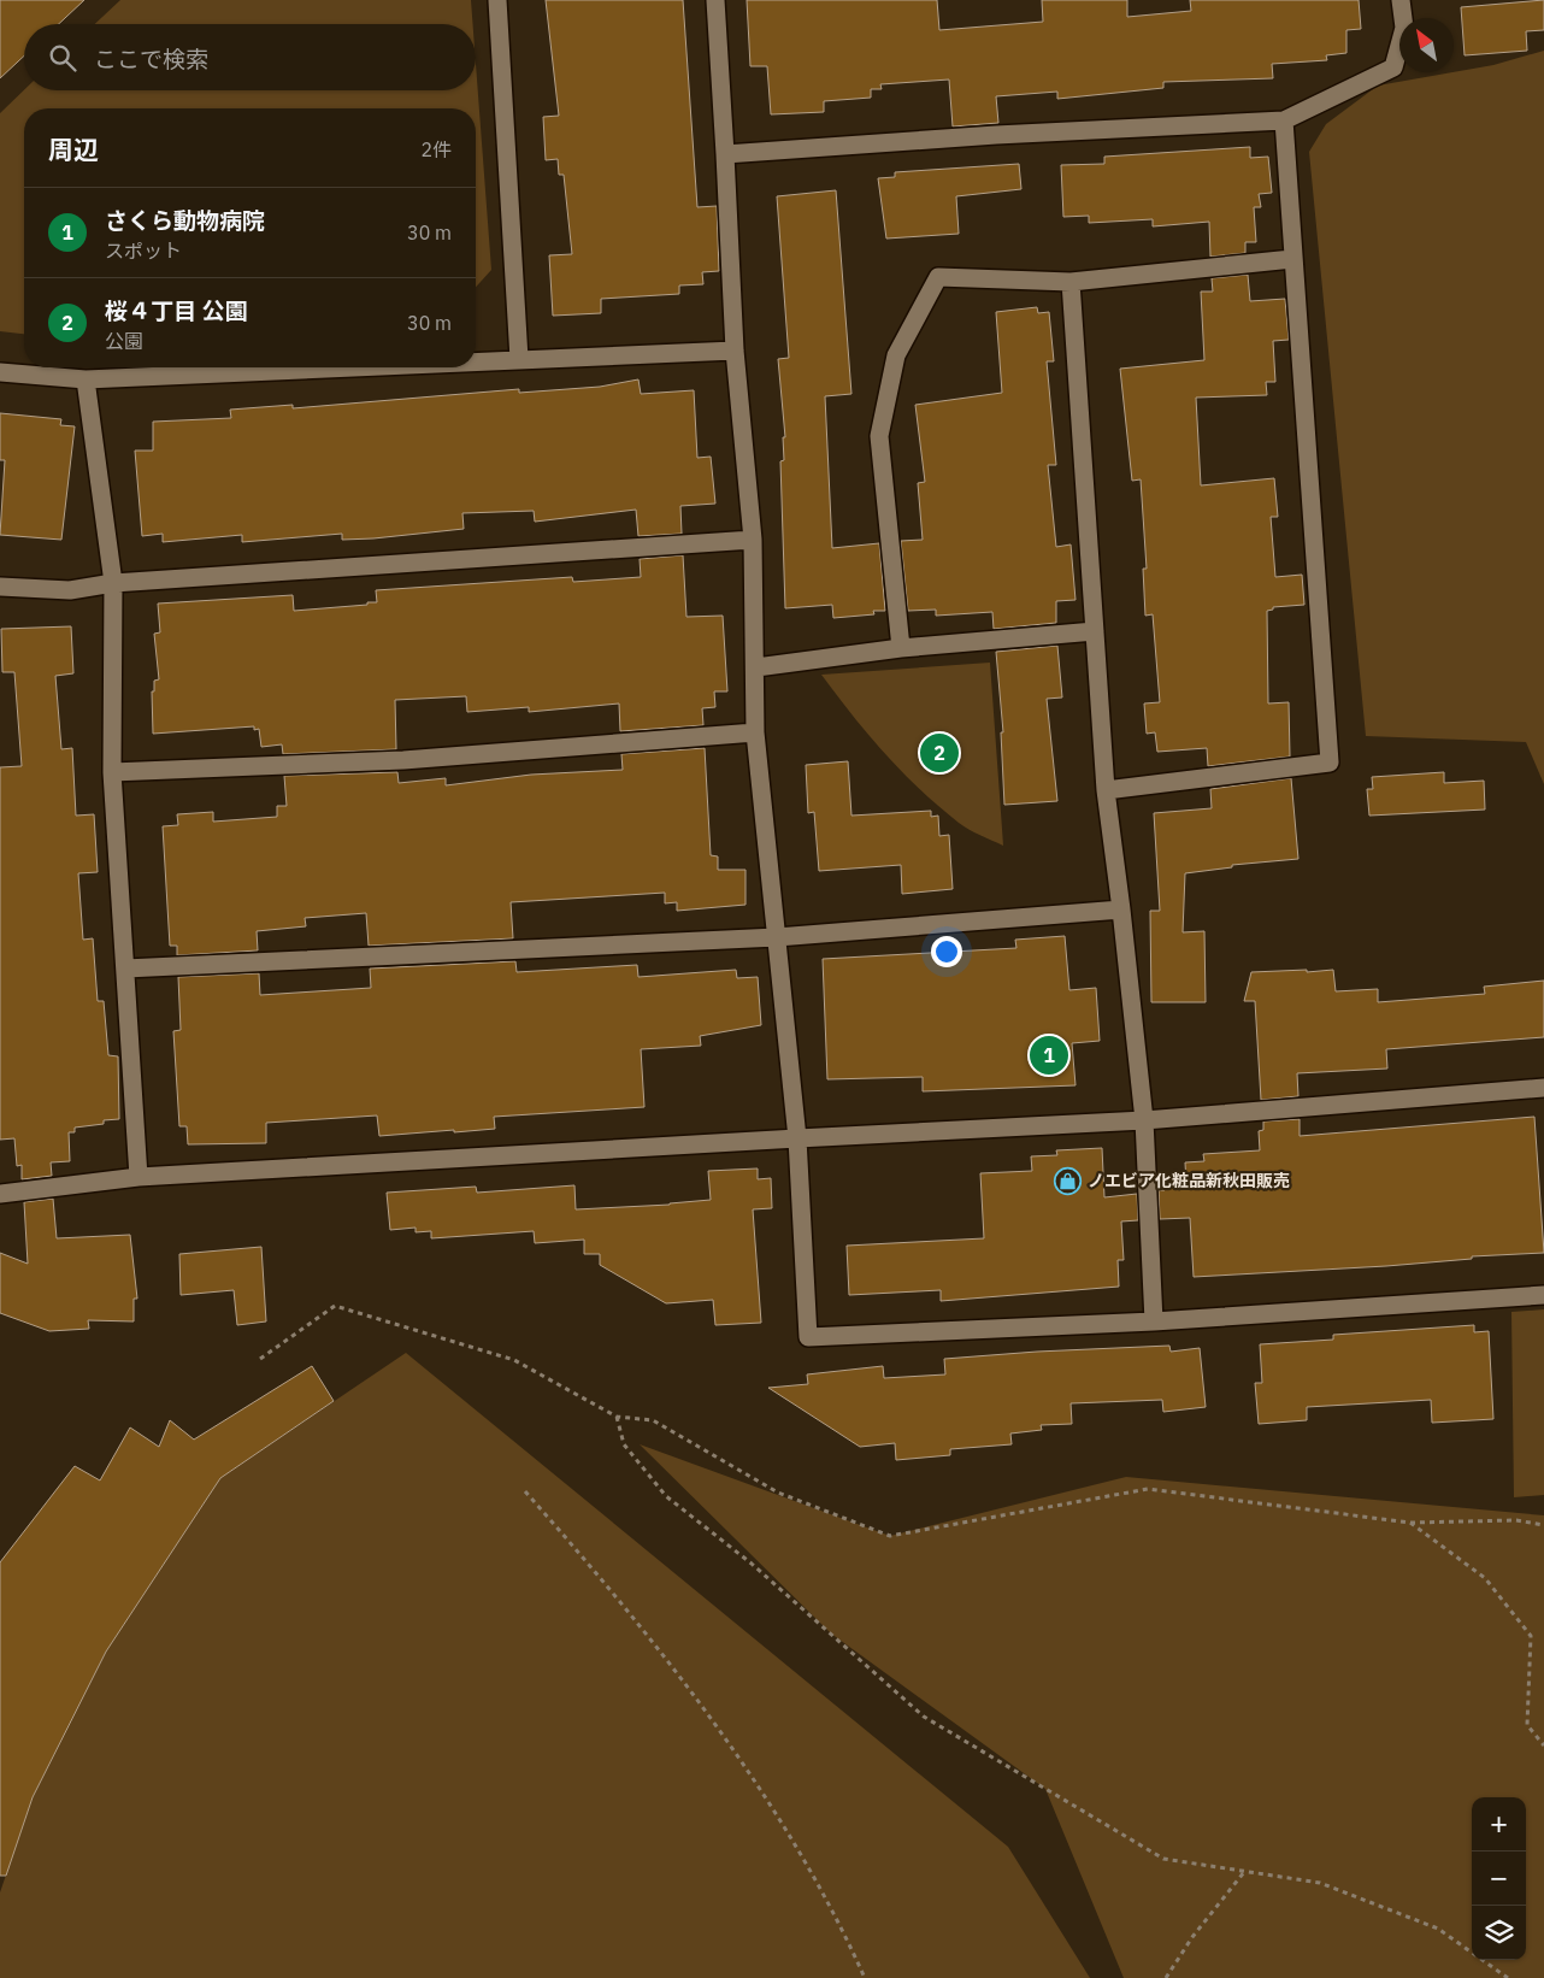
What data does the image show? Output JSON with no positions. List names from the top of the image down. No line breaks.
{"places":{"shop":["ノエビア化粧品新秋田販売"]},"north":"top left","page":{"search":"ここで検索","heading":["周辺","2件"],"list":[{"mark":"1","name":"さくら動物病院","note":"スポット","value":"30 m"},{"mark":"2","name":"桜４丁目 公園","note":"公園","value":"30 m"}],"pins":["2","1"],"map_buttons":["+","−"]}}
